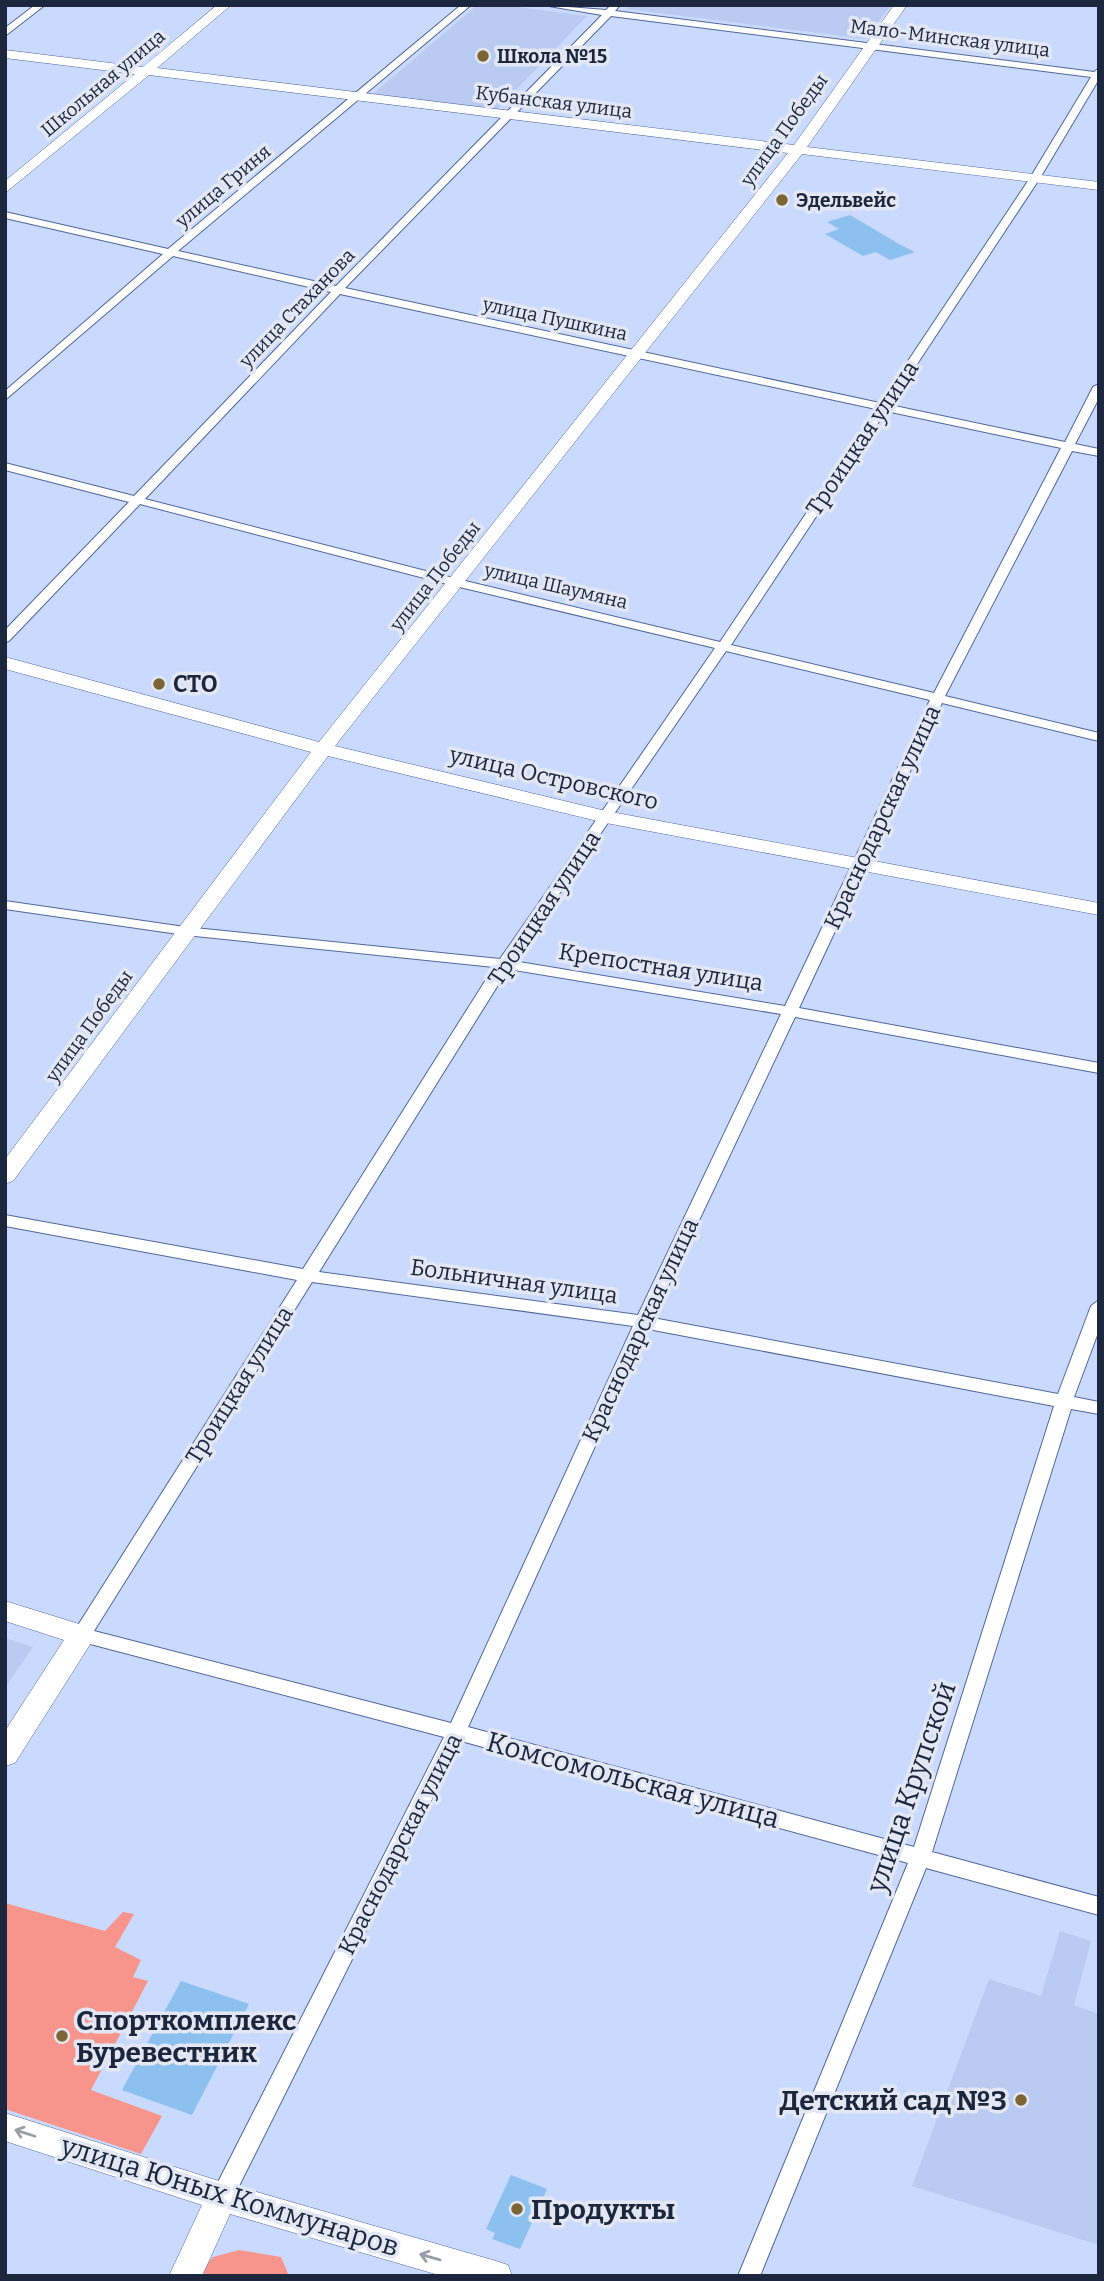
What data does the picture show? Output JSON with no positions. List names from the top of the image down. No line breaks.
{"streets":{"street":["Мало-Минская улица","Школьная улица","Кубанская улица","улица Победы","улица Гриня","улица Стаханова","улица Пушкина","Троицкая улица","улица Шаумяна","улица Островского","Краснодарская улица","Крепостная улица","Больничная улица","Комсомольская улица","улица Крупской","улица Юных Коммунаров"]},"crossings":[["Мало-Минская улица","улица Победы"],["Мало-Минская улица","улица Стаханова"],["Мало-Минская улица","Троицкая улица"],["Школьная улица","Кубанская улица"],["Кубанская улица","улица Победы"],["Кубанская улица","улица Гриня"],["Кубанская улица","улица Стаханова"],["Кубанская улица","Троицкая улица"],["улица Победы","улица Пушкина"],["улица Победы","улица Шаумяна"],["улица Победы","улица Островского"],["улица Победы","Крепостная улица"],["улица Гриня","улица Пушкина"],["улица Стаханова","улица Пушкина"],["улица Стаханова","улица Шаумяна"],["улица Пушкина","Троицкая улица"],["улица Пушкина","Краснодарская улица"],["Троицкая улица","улица Шаумяна"],["Троицкая улица","улица Островского"],["Троицкая улица","Крепостная улица"],["Троицкая улица","Больничная улица"],["Троицкая улица","Комсомольская улица"],["улица Шаумяна","Краснодарская улица"],["улица Островского","Краснодарская улица"],["Краснодарская улица","Крепостная улица"],["Краснодарская улица","Больничная улица"],["Краснодарская улица","Комсомольская улица"],["Краснодарская улица","улица Юных Коммунаров"],["Больничная улица","улица Крупской"],["Комсомольская улица","улица Крупской"]],"one_way":["улица Юных Коммунаров"],"places":["Школа №15","Эдельвейс","СТО","Cпорткомплекс Буревестник","Детский сад №3","Продукты"]}
